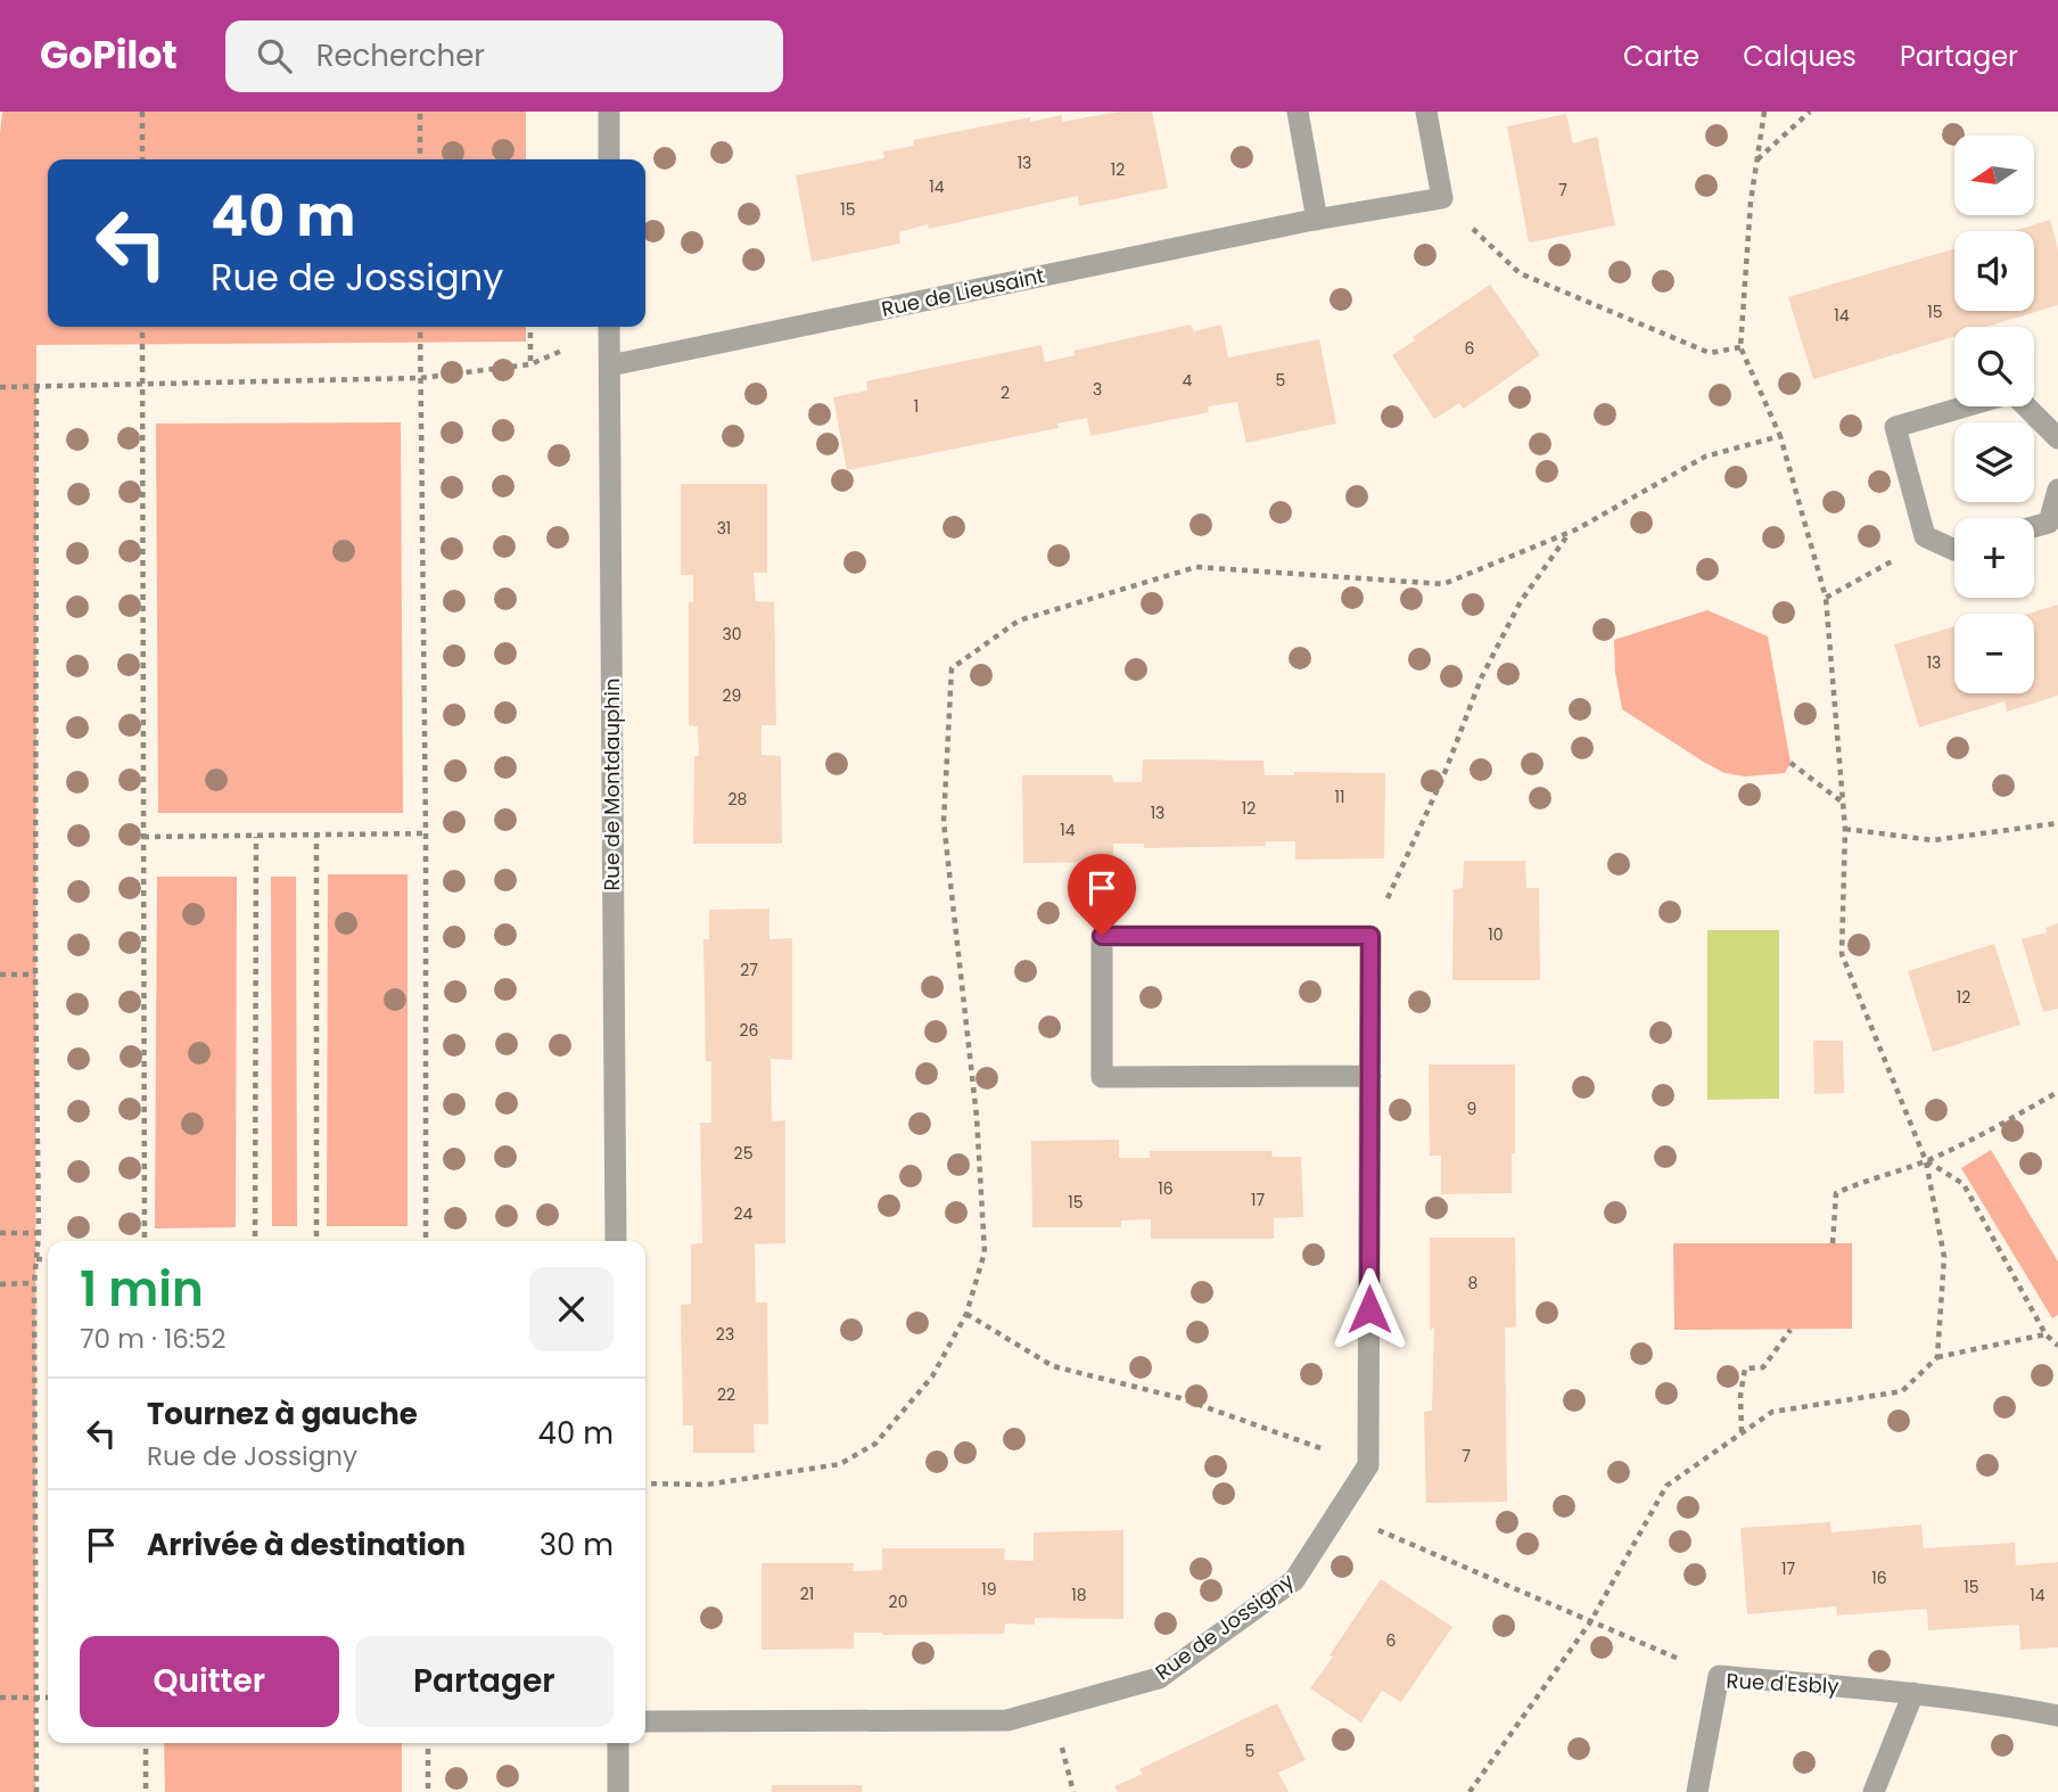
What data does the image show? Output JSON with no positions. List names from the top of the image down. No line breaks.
{"streets":{"street":["Rue de Lieusaint","Rue de Montdauphin","Rue de Jossigny","Rue d'Esbly"]},"crossings":[["Rue de Lieusaint","Rue de Montdauphin"]],"house_numbers":["13","12","14","7","15","15","14","6","4","5","3","2","1","31","30","13","29","11","28","12","13","14","10","27","12","26","9","25","16","17","15","24","8","23","22","7","17","16","15","19","21","18","14","20","6","5"],"north":"left","page":{"header":"GoPilot","search":"Rechercher","nav":["Carte","Calques","Partager"],"map_buttons":["+","−"],"turn":["40 m","Rue de Jossigny"],"heading":["1 min","70 m · 16:52"],"list":[{"name":"Tournez à gauche","note":"Rue de Jossigny","value":"40 m"},{"name":"Arrivée à destination","value":"30 m"}],"buttons":["Quitter","Partager"]}}
